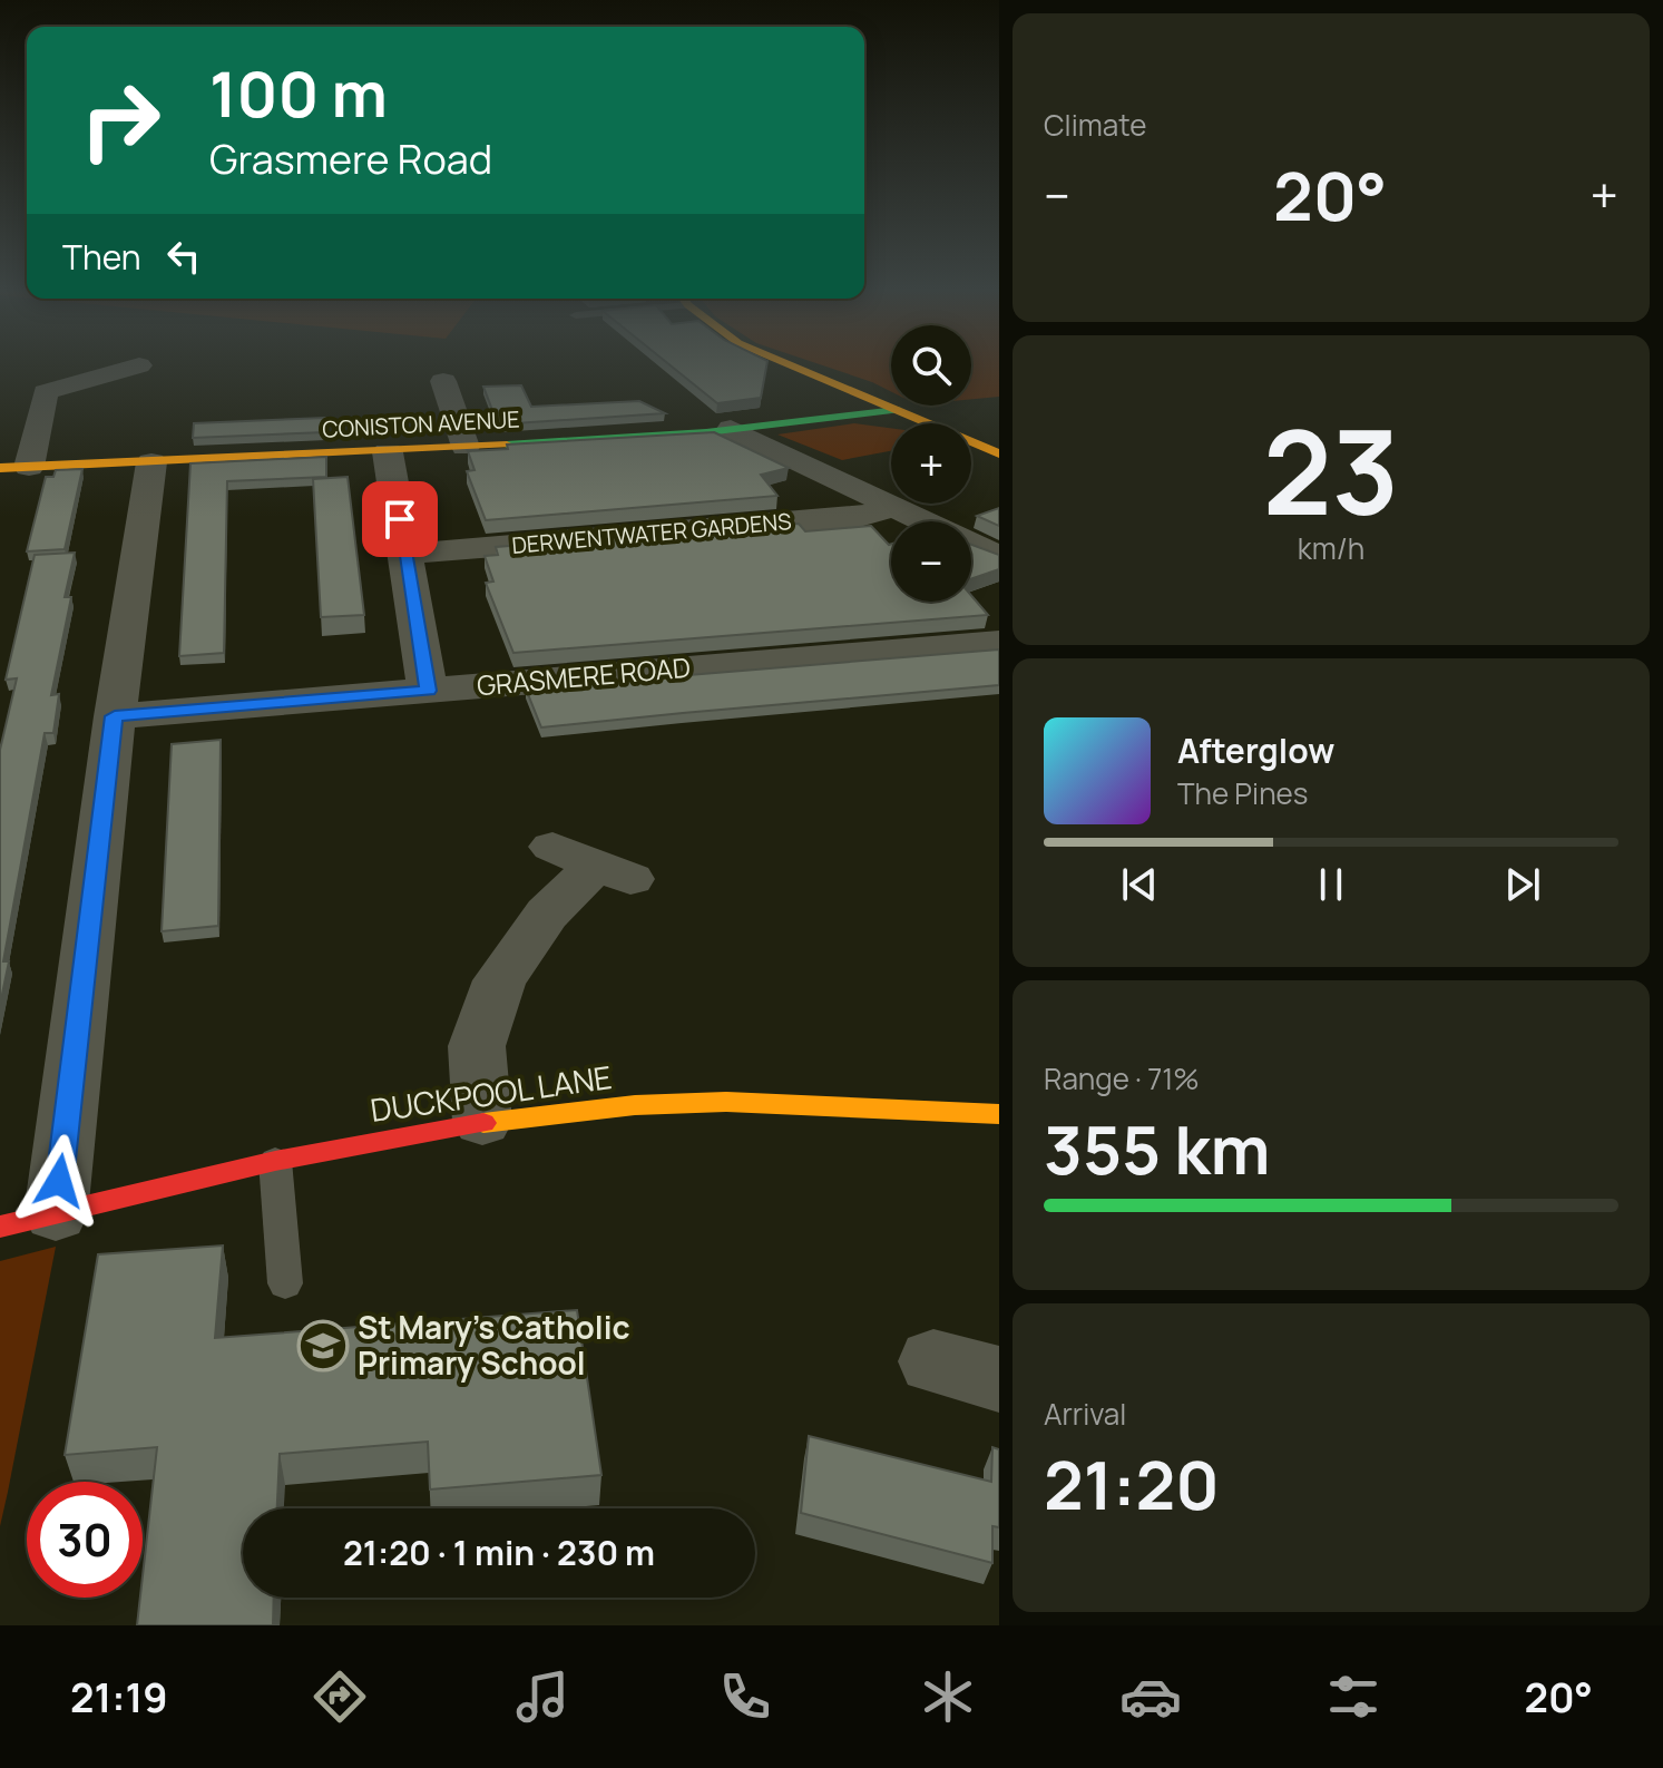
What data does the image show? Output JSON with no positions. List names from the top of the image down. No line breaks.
{"streets":{"street":["CONISTON AVENUE","DERWENTWATER GARDENS","GRASMERE ROAD","DUCKPOOL LANE"]},"places":{"school or university":["St Mary's Catholic Primary School"]},"page":{"tile":["Climate",["23","km/h"],["Range · 71%","355 km"],["Arrival","21:20"]],"turn":["100 m","Grasmere Road"],"heat":["−","20°","+"],"then":"Then","map_buttons":["+","−"],"song":["Afterglow","The Pines"],"limit":"30","trip":"21:20 · 1 min · 230 m","tabs":["21:19","20°"]}}
